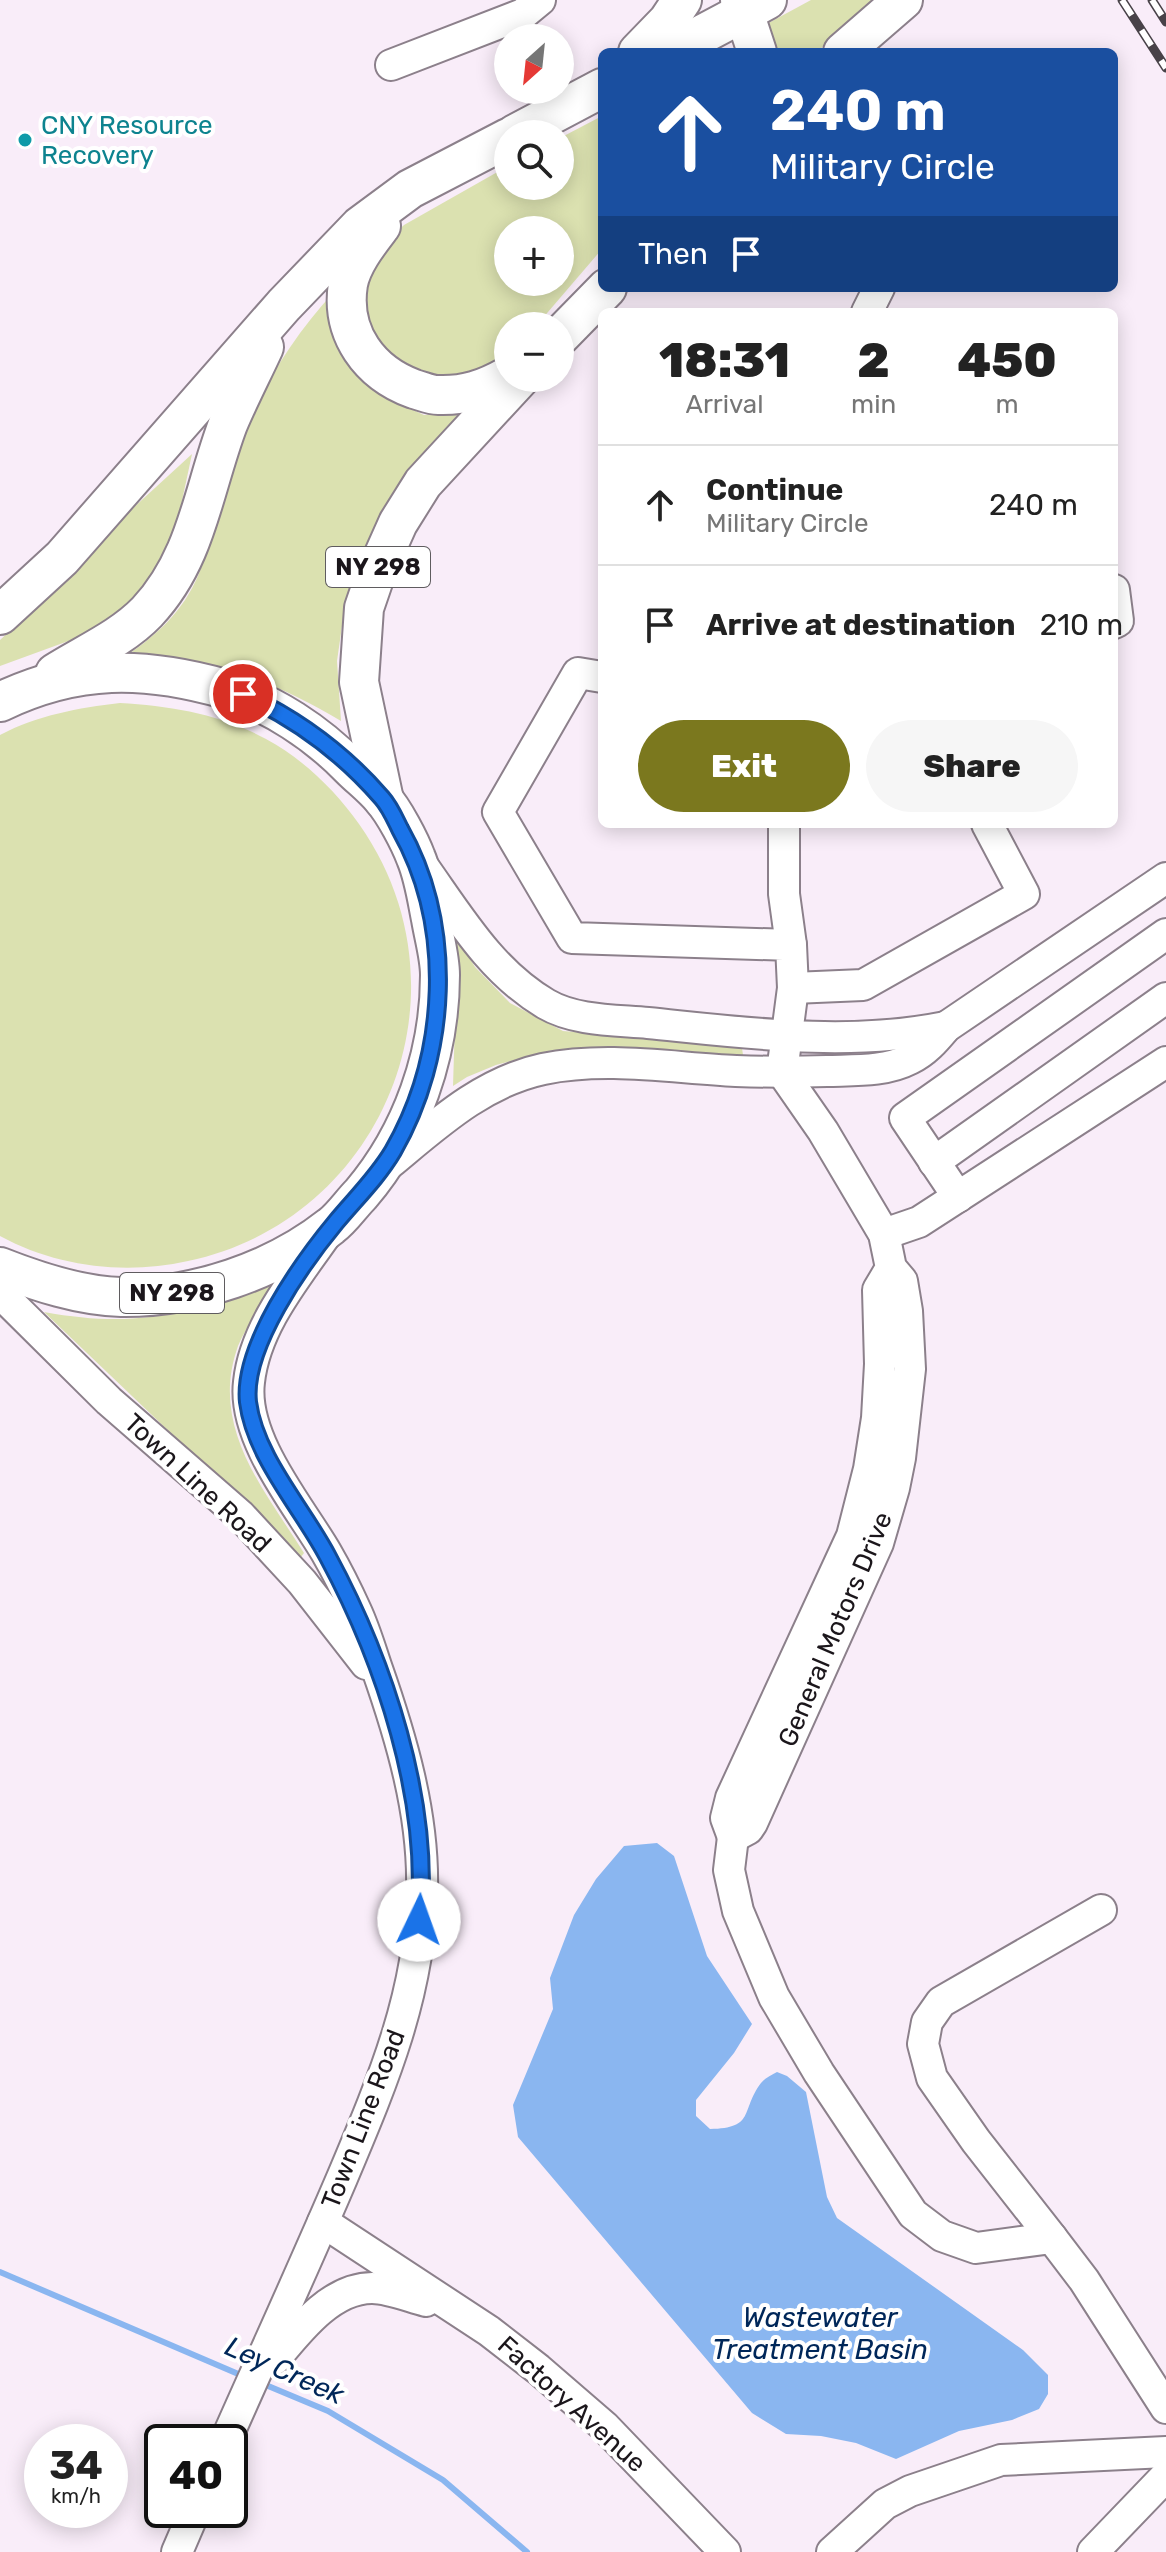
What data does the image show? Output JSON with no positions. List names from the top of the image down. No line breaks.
{"streets":{"main road":["NY 298"],"street":["Town Line Road","General Motors Drive","Factory Avenue"]},"crossings":[["NY 298","Town Line Road"],["Town Line Road","Factory Avenue"]],"water":["Wastewater Treatment Basin","Ley Creek"],"places":["CNY Resource Recovery"],"north":"bottom left","page":{"map_buttons":["+","−"],"turn":["240 m","Military Circle"],"then":"Then","eta":["18:31","Arrival","2","min","450","m"],"list":[{"name":"Continue","note":"Military Circle","value":"240 m"},{"name":"Arrive at destination","value":"210 m"}],"buttons":["Exit","Share"],"speed":"34 km/h","limit":"40"}}
